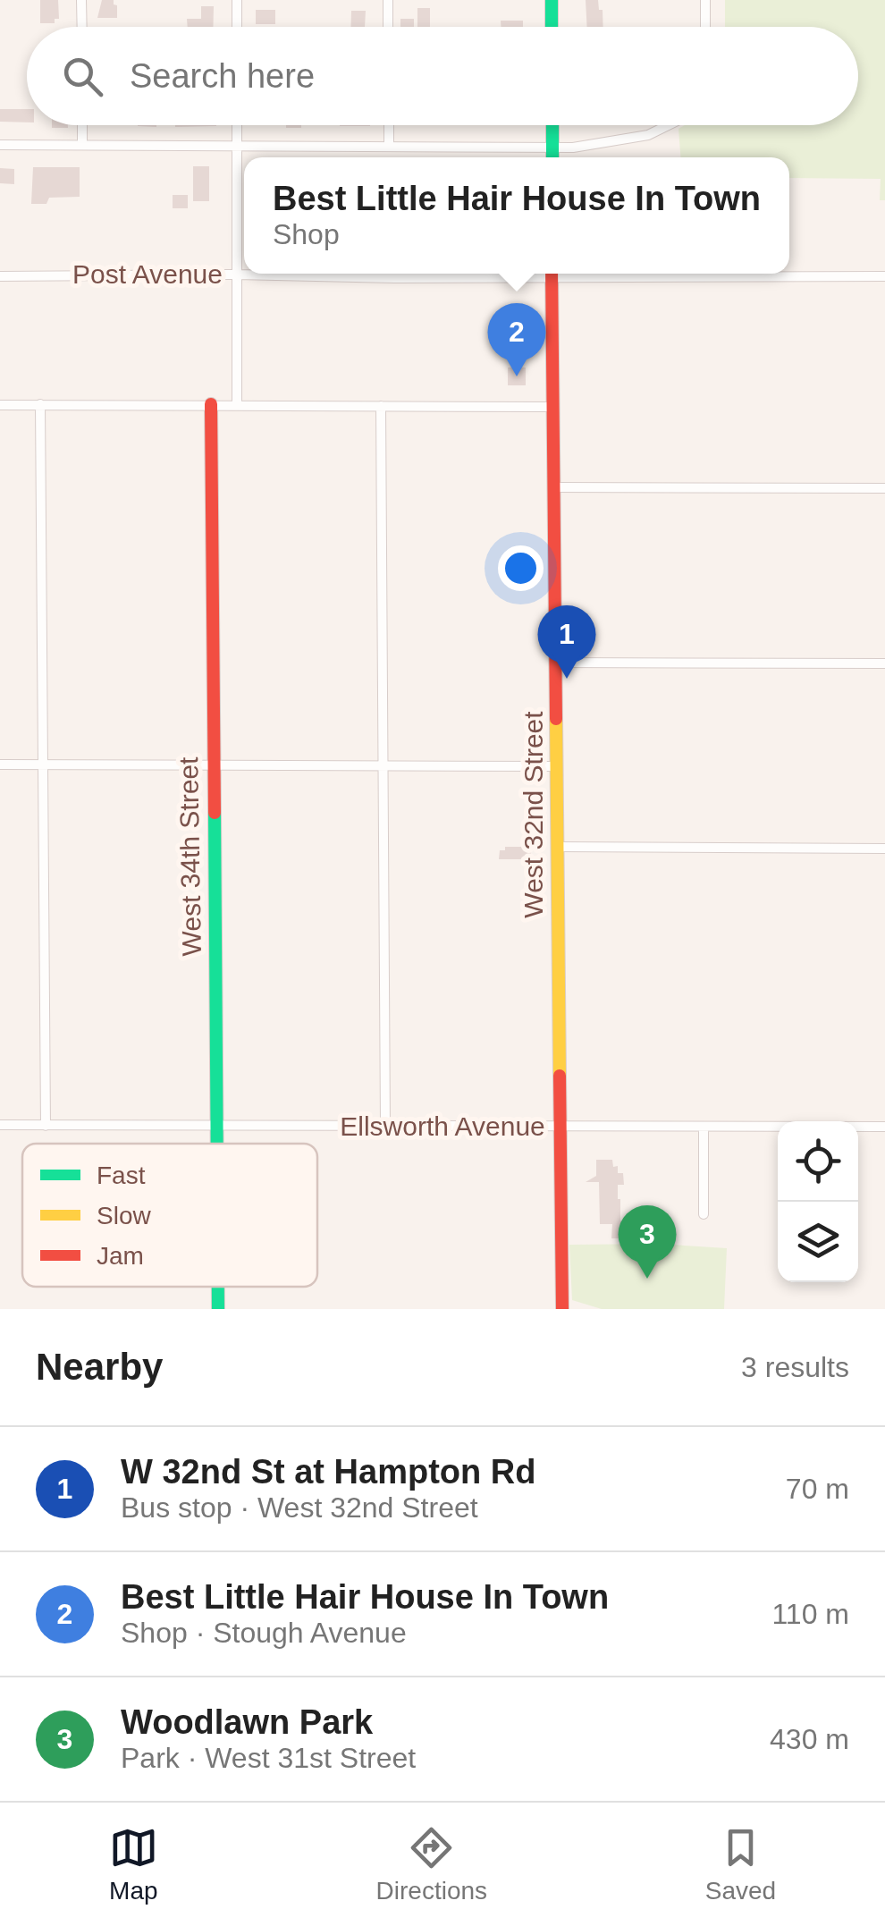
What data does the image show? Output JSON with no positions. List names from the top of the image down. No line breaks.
{"streets":{"street":["Post Avenue","West 32nd Street","West 34th Street","Ellsworth Avenue"]},"crossings":[["West 32nd Street","Ellsworth Avenue"],["West 34th Street","Ellsworth Avenue"]],"legend":["Fast","Slow","Jam"],"page":{"search":"Search here","popup":["Best Little Hair House In Town","Shop"],"pins":["2","1","3"],"heading":["Nearby","3 results"],"list":[{"mark":"1","name":"W 32nd St at Hampton Rd","note":"Bus stop · West 32nd Street","value":"70 m"},{"mark":"2","name":"Best Little Hair House In Town","note":"Shop · Stough Avenue","value":"110 m"},{"mark":"3","name":"Woodlawn Park","note":"Park · West 31st Street","value":"430 m"}],"nav":["Map","Directions","Saved"]}}
